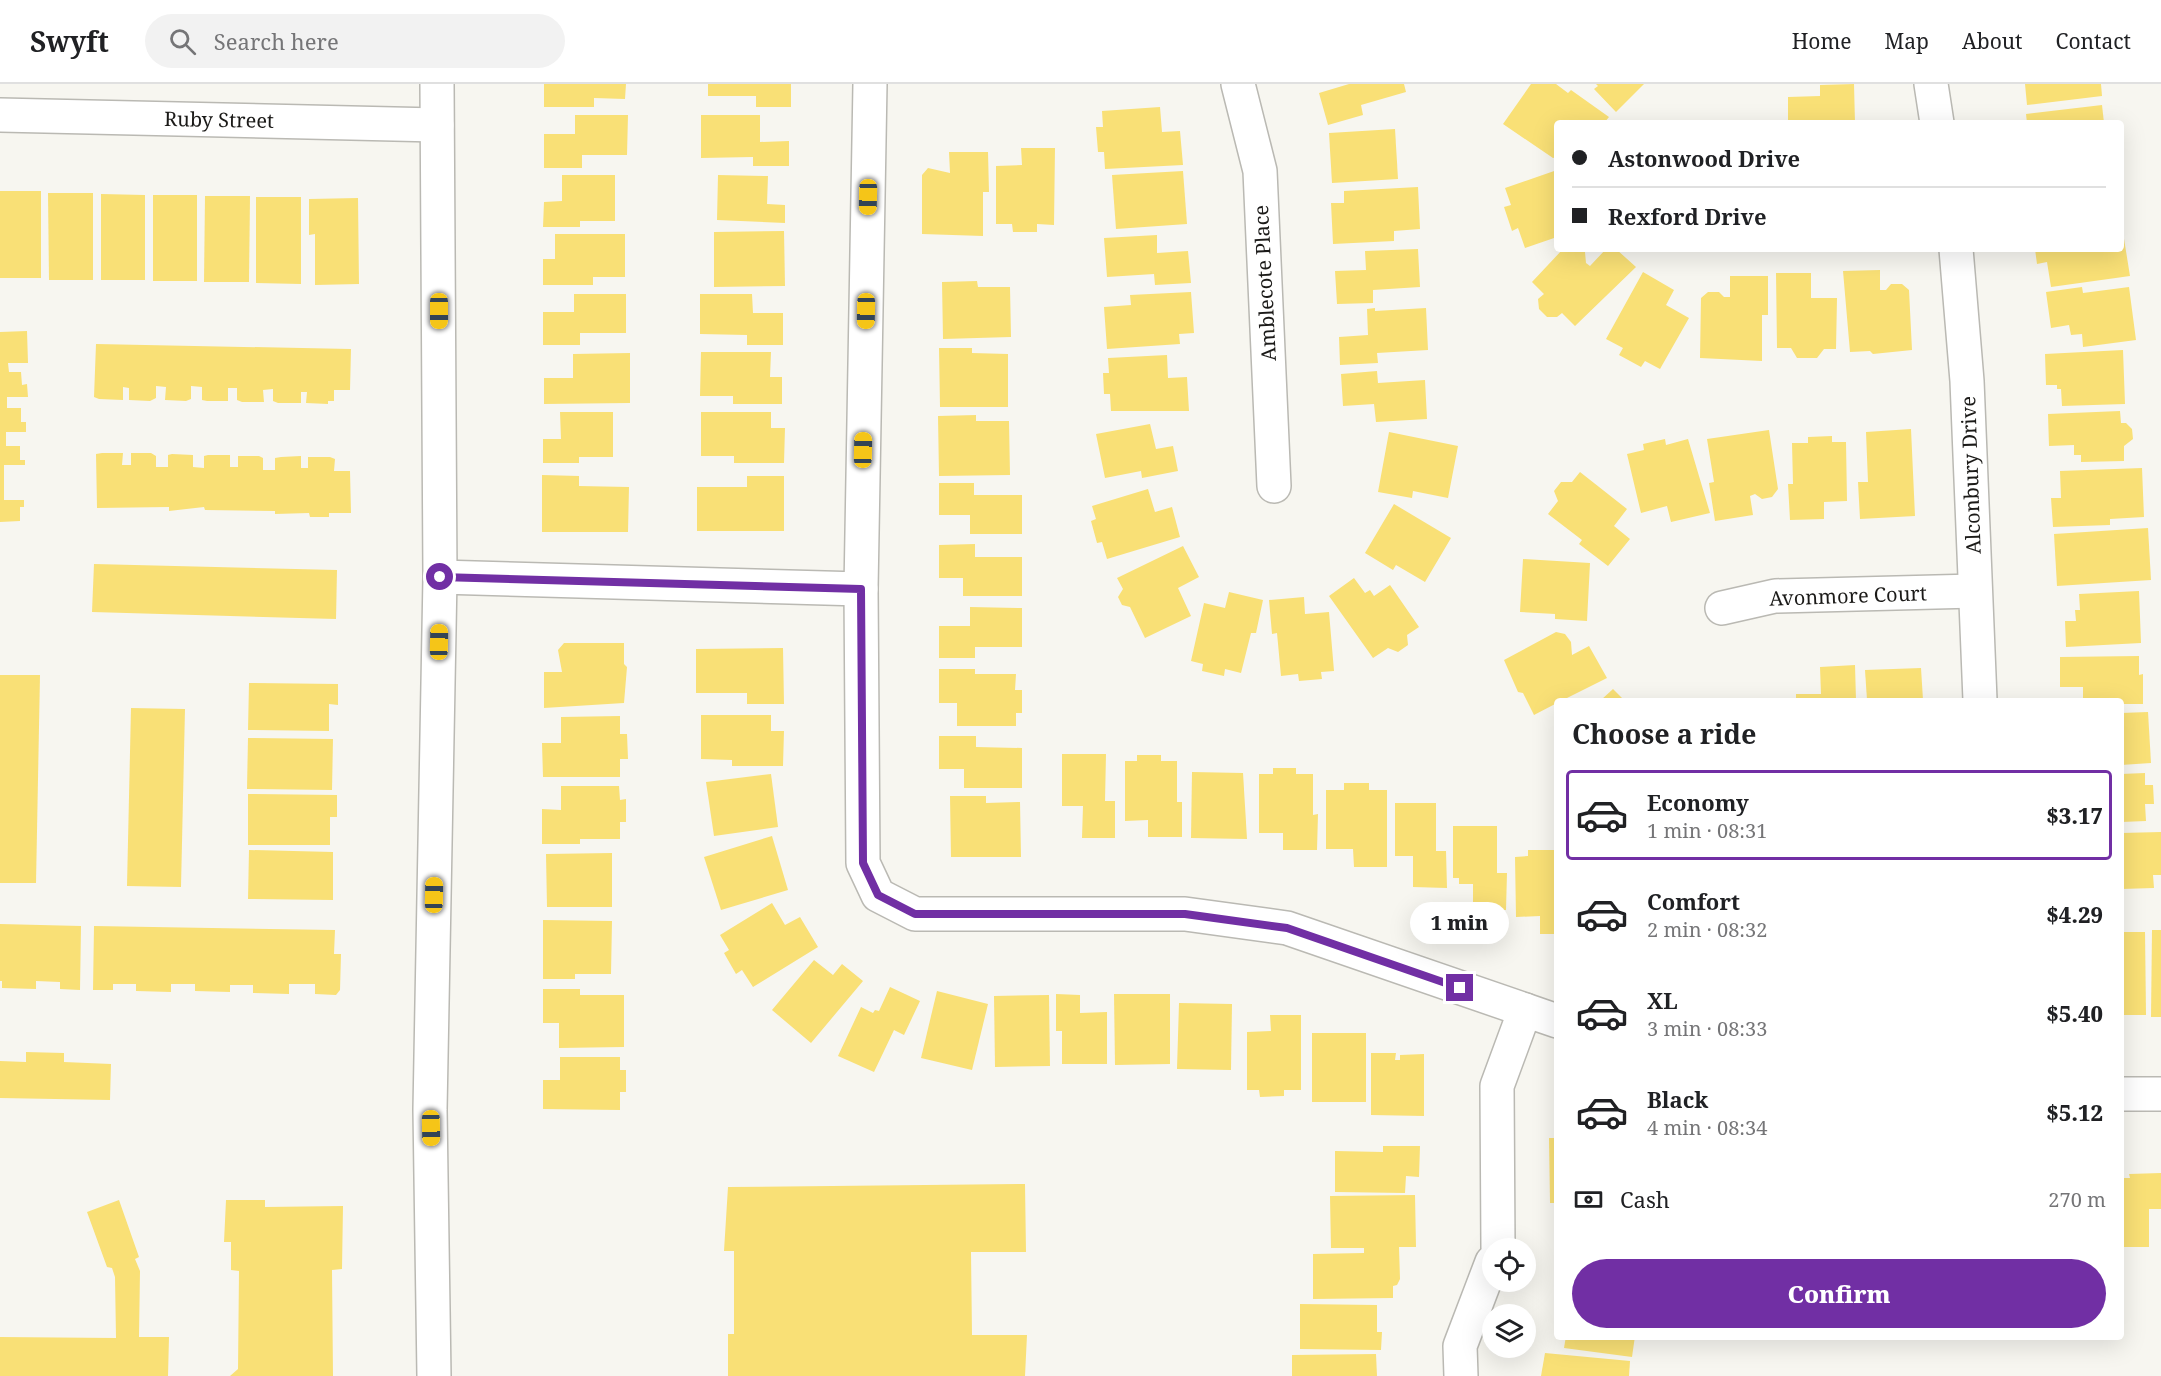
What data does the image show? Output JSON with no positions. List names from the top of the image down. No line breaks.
{"streets":{"street":["Ruby Street","Amblecote Place","Alconbury Drive","Avonmore Court"]},"crossings":[["Alconbury Drive","Avonmore Court"]],"page":{"header":"Swyft","search":"Search here","nav":["Home","Map","About","Contact"],"banner":["Astonwood Drive","Rexford Drive"],"heading":"Choose a ride","list":[{"name":"Economy","note":"1 min · 08:31","value":"$3.17"},{"name":"Comfort","note":"2 min · 08:32","value":"$4.29"},{"name":"XL","note":"3 min · 08:33","value":"$5.40"},{"name":"Black","note":"4 min · 08:34","value":"$5.12"}],"bubble":"1 min","pay":["Cash","270 m"],"buttons":"Confirm"}}
